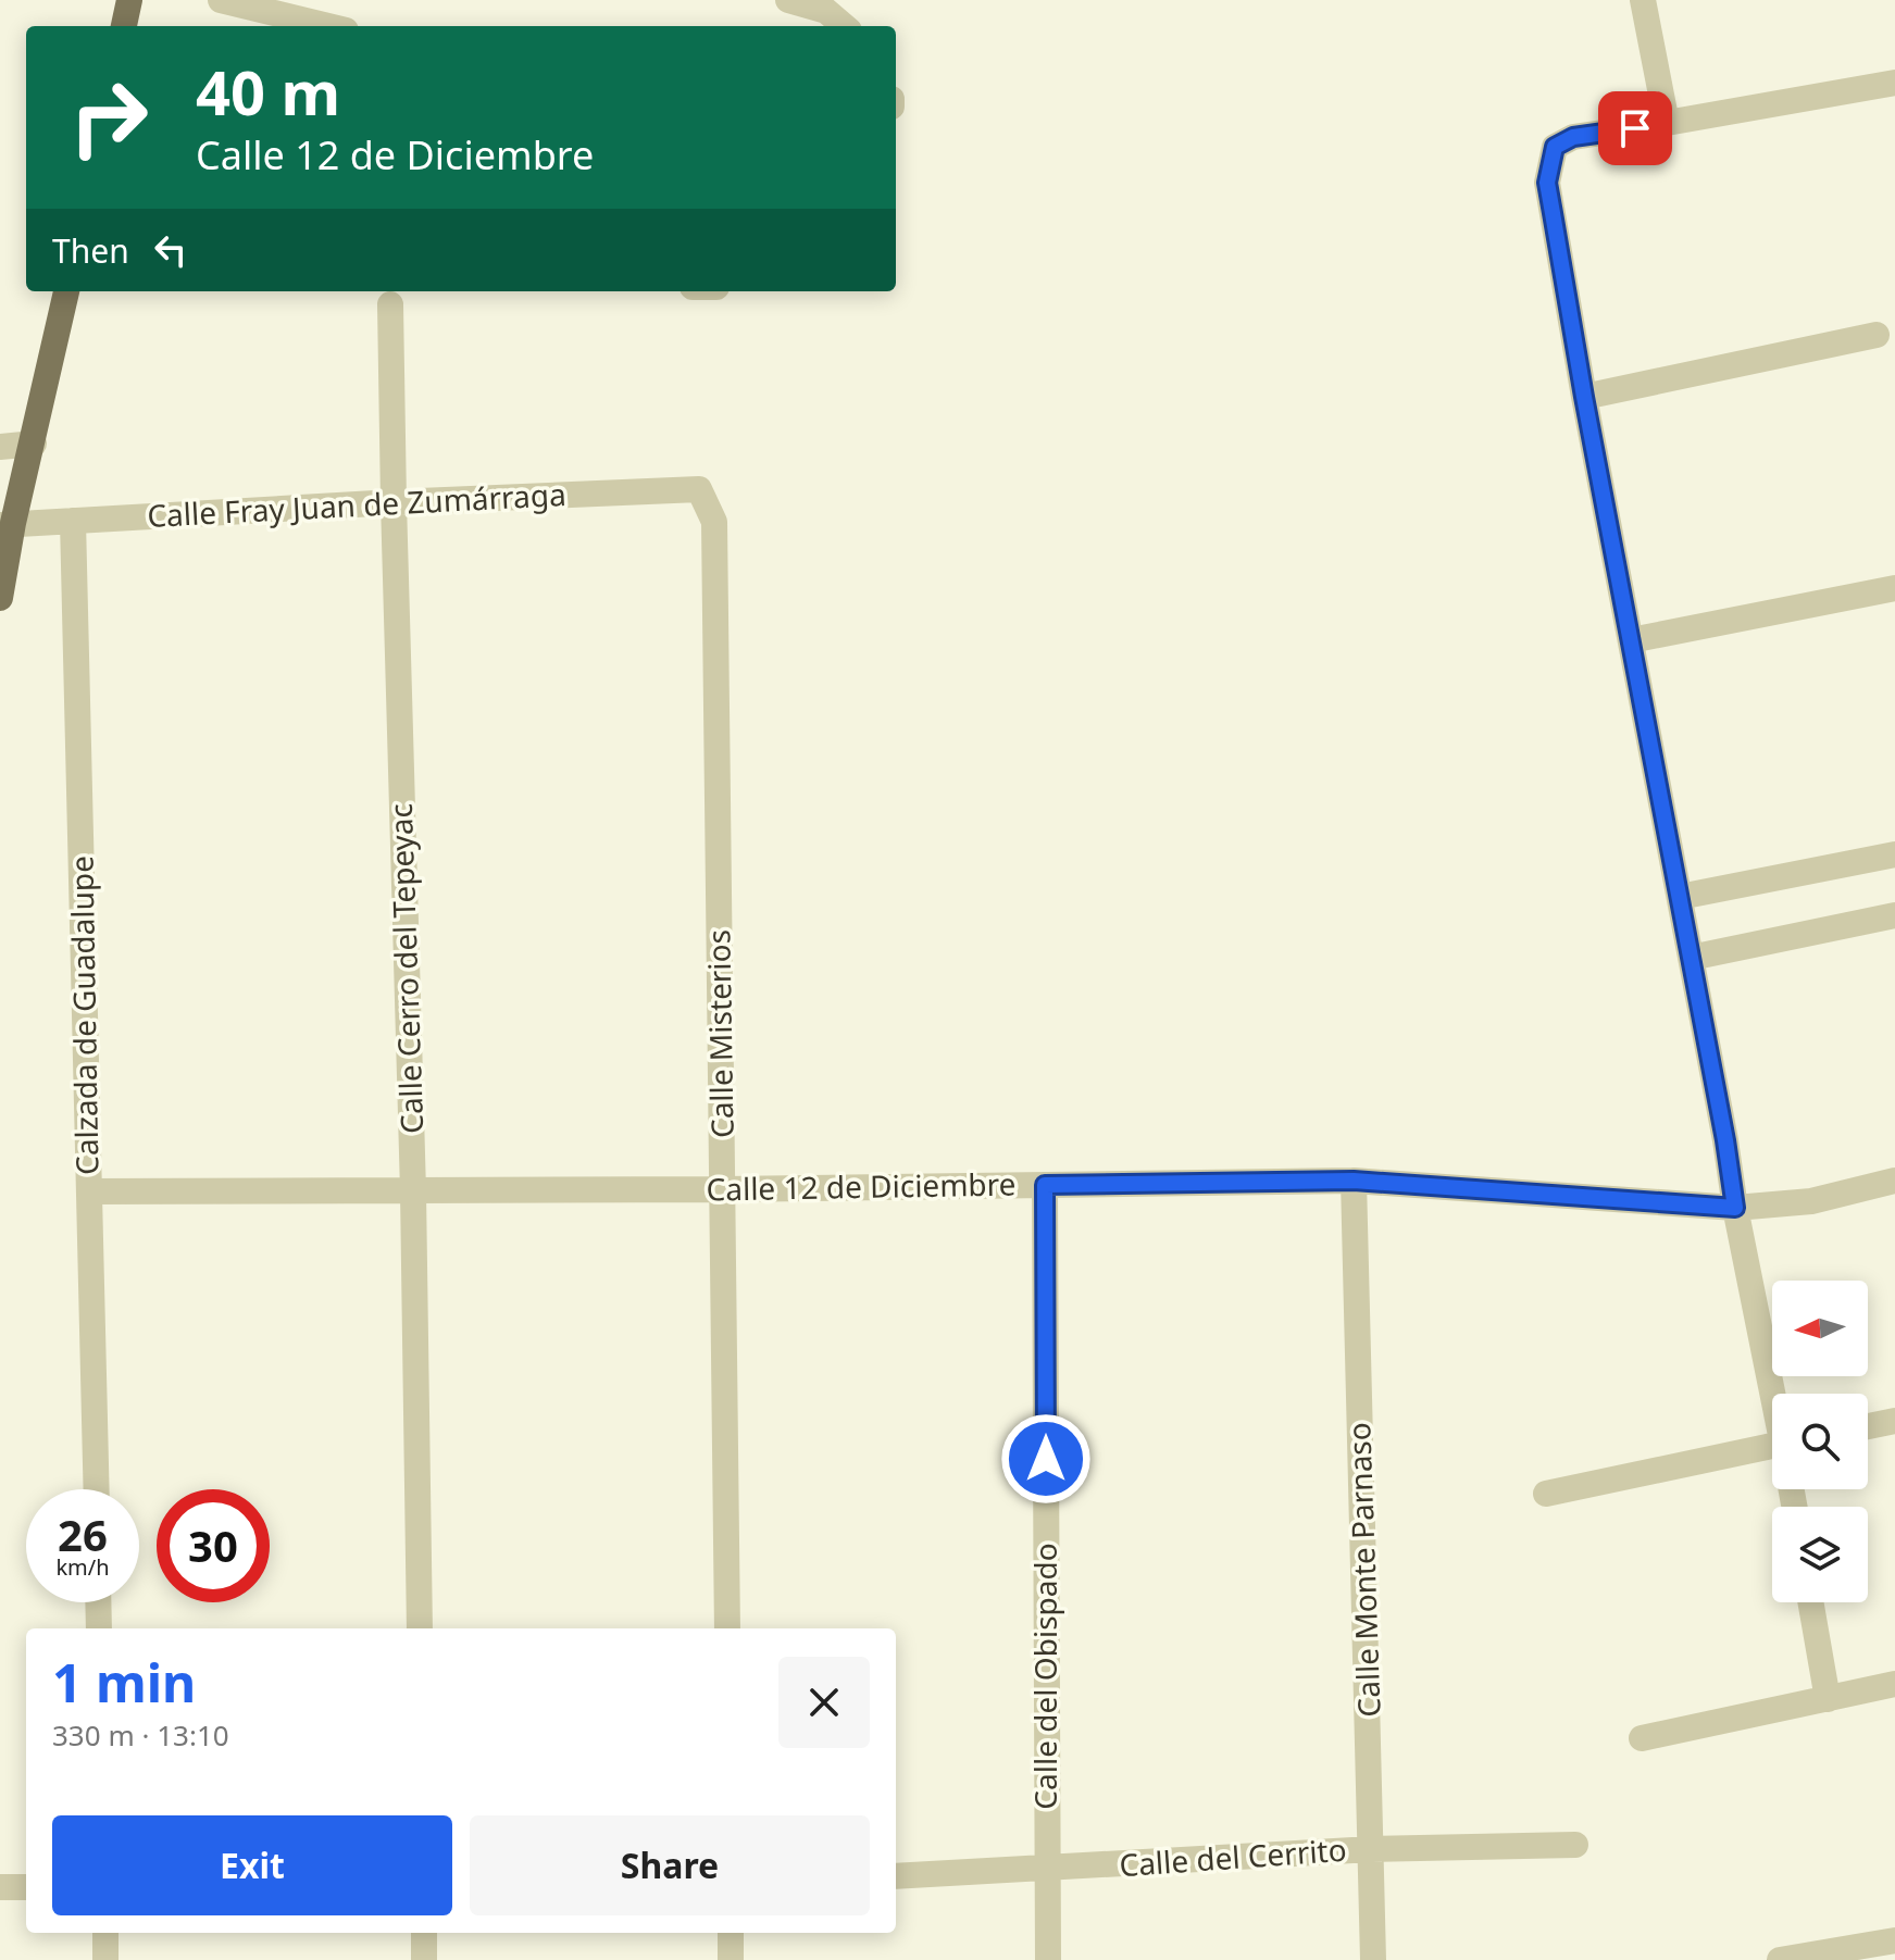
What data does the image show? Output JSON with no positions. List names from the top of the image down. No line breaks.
{"streets":{"street":["Calle Fray Juan de Zumárraga","Calle Cerro del Tepeyac","Calzada de Guadalupe","Calle Misterios","Calle 12 de Diciembre","Calle Monte Parnaso","Calle del Obispado","Calle del Cerrito"]},"crossings":[["Calle Fray Juan de Zumárraga","Calle Cerro del Tepeyac"],["Calle Fray Juan de Zumárraga","Calzada de Guadalupe"],["Calle Fray Juan de Zumárraga","Calle Misterios"],["Calle Cerro del Tepeyac","Calle 12 de Diciembre"],["Calzada de Guadalupe","Calle 12 de Diciembre"],["Calle Misterios","Calle 12 de Diciembre"],["Calle 12 de Diciembre","Calle Monte Parnaso"],["Calle 12 de Diciembre","Calle del Obispado"],["Calle Monte Parnaso","Calle del Cerrito"],["Calle del Obispado","Calle del Cerrito"]],"north":"left","page":{"turn":["40 m","Calle 12 de Diciembre"],"then":"Then","speed":"26 km/h","limit":"30","heading":["1 min","330 m · 13:10"],"buttons":["Exit","Share"]}}
